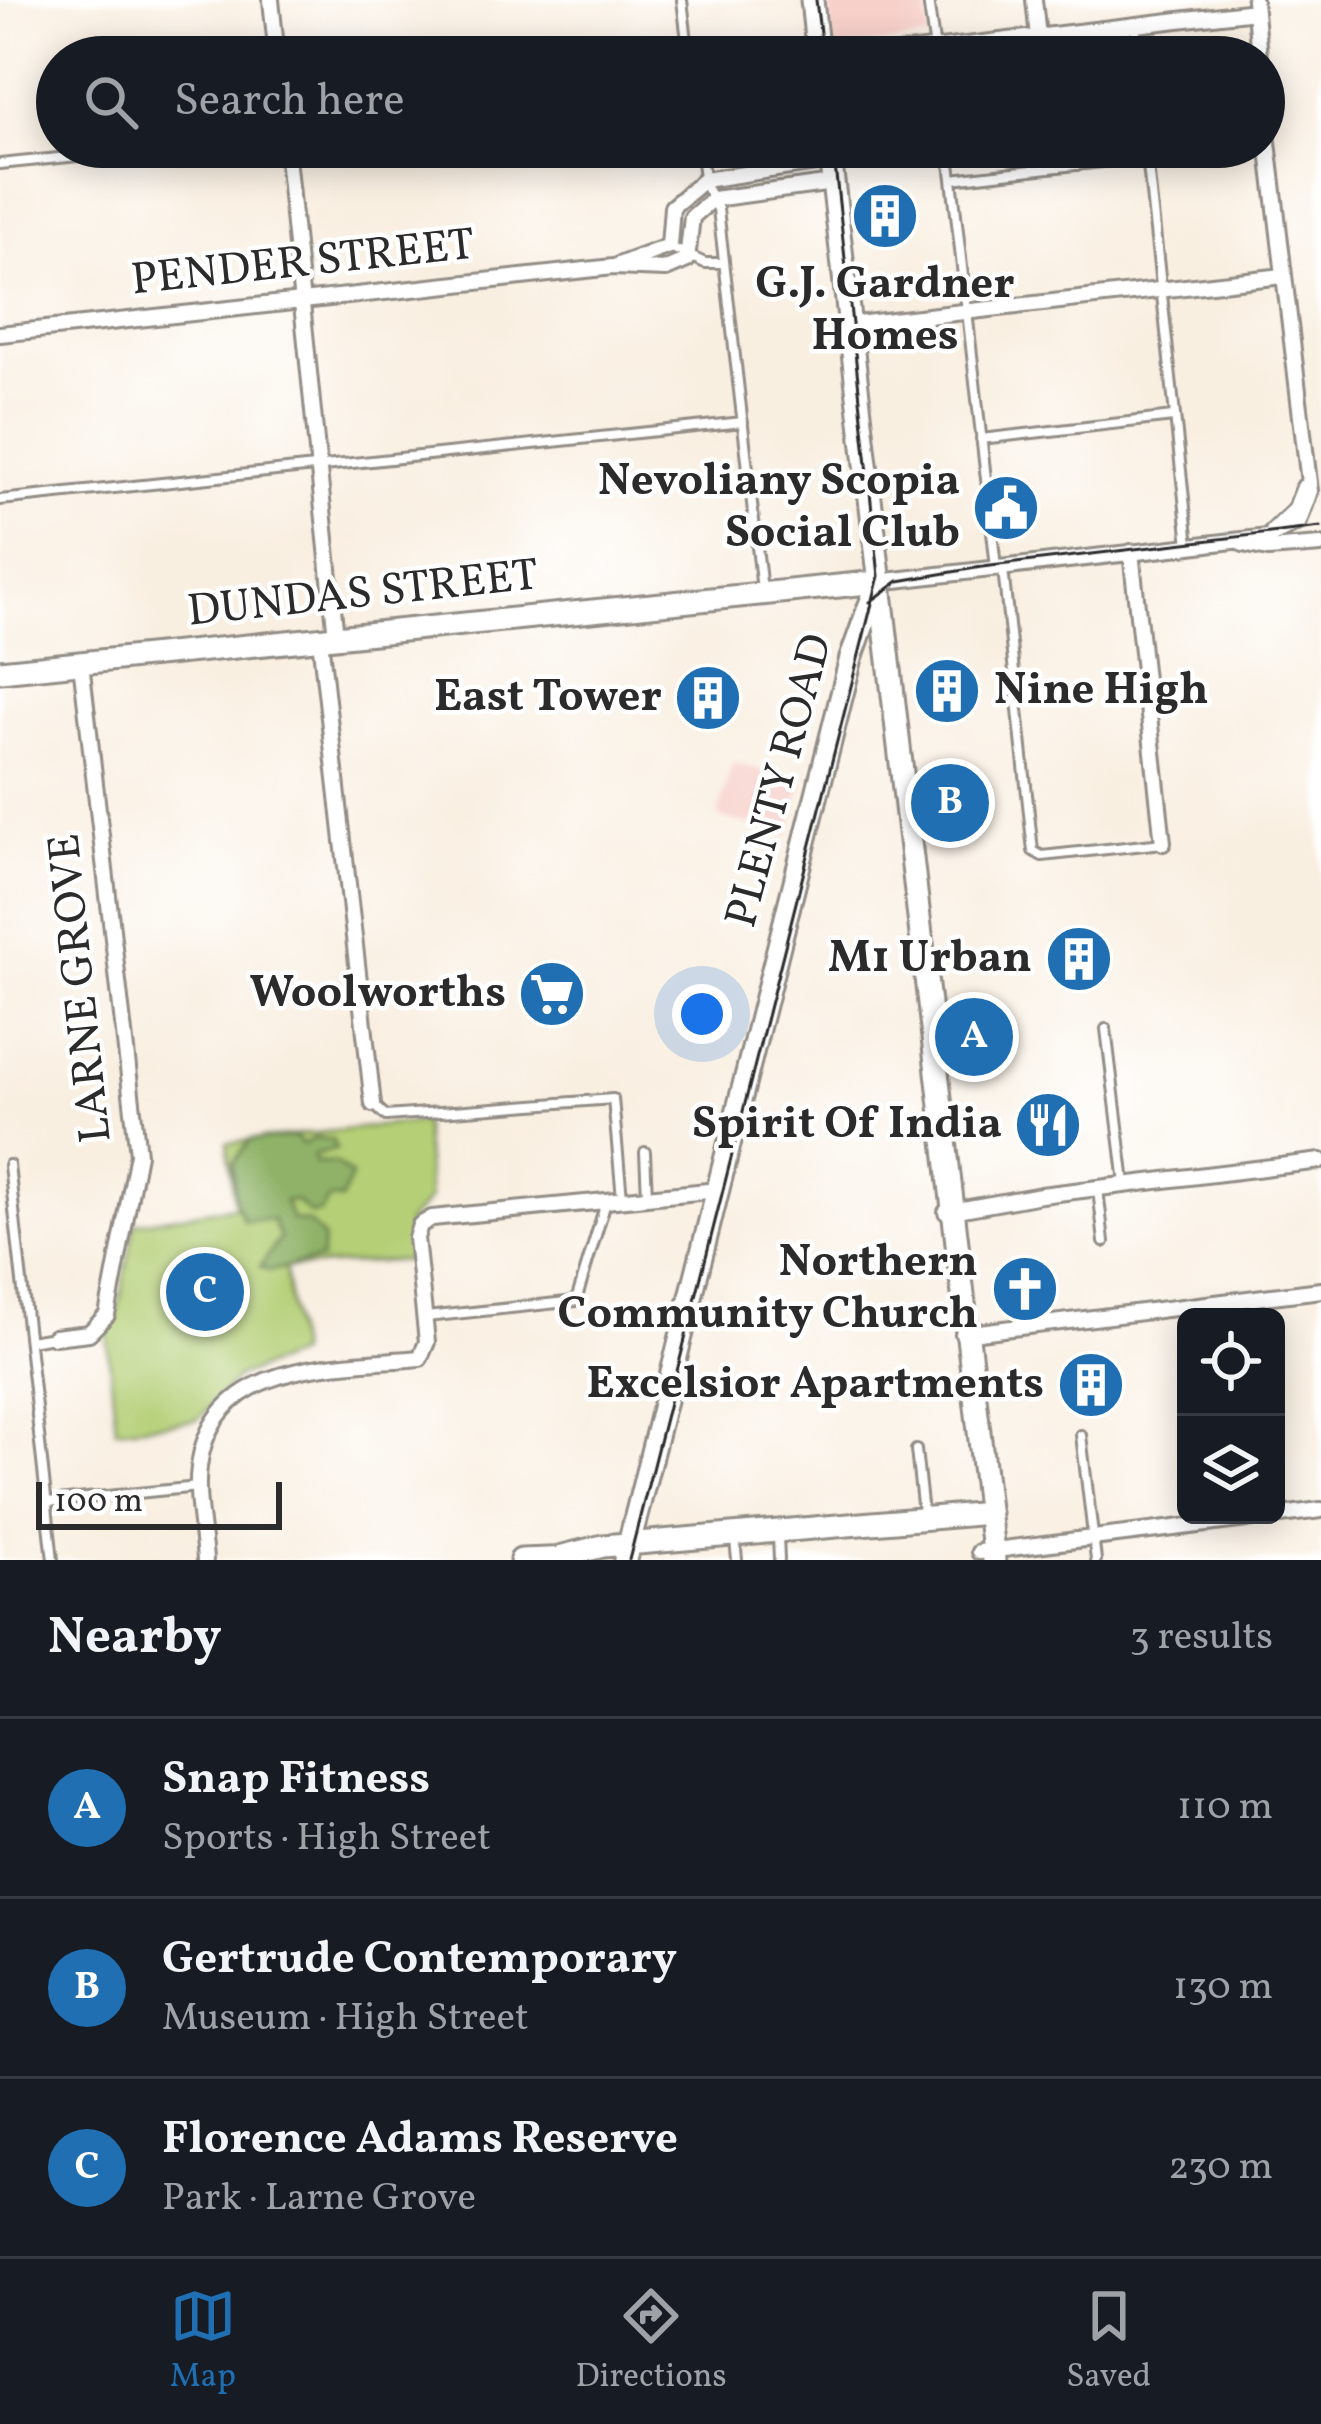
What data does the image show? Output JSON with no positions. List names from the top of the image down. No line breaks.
{"streets":{"main road":["DUNDAS STREET","PLENTY ROAD"],"street":["PENDER STREET","LARNE GROVE"]},"crossings":[["DUNDAS STREET","PLENTY ROAD"],["DUNDAS STREET","LARNE GROVE"]],"places":{"building":["G.J. Gardner Homes","Nine High","East Tower","M1 Urban","Excelsior Apartments"],"public building":["Nevoliany Scopia Social Club"],"supermarket":["Woolworths"],"restaurant":["Spirit Of India"],"church":["Northern Community Church"]},"scale_bar":"100 m","page":{"search":"Search here","pins":["B","A","C"],"scale":"100 m","heading":["Nearby","3 results"],"list":[{"mark":"A","name":"Snap Fitness","note":"Sports · High Street","value":"110 m"},{"mark":"B","name":"Gertrude Contemporary","note":"Museum · High Street","value":"130 m"},{"mark":"C","name":"Florence Adams Reserve","note":"Park · Larne Grove","value":"230 m"}],"nav":["Map","Directions","Saved"]}}
